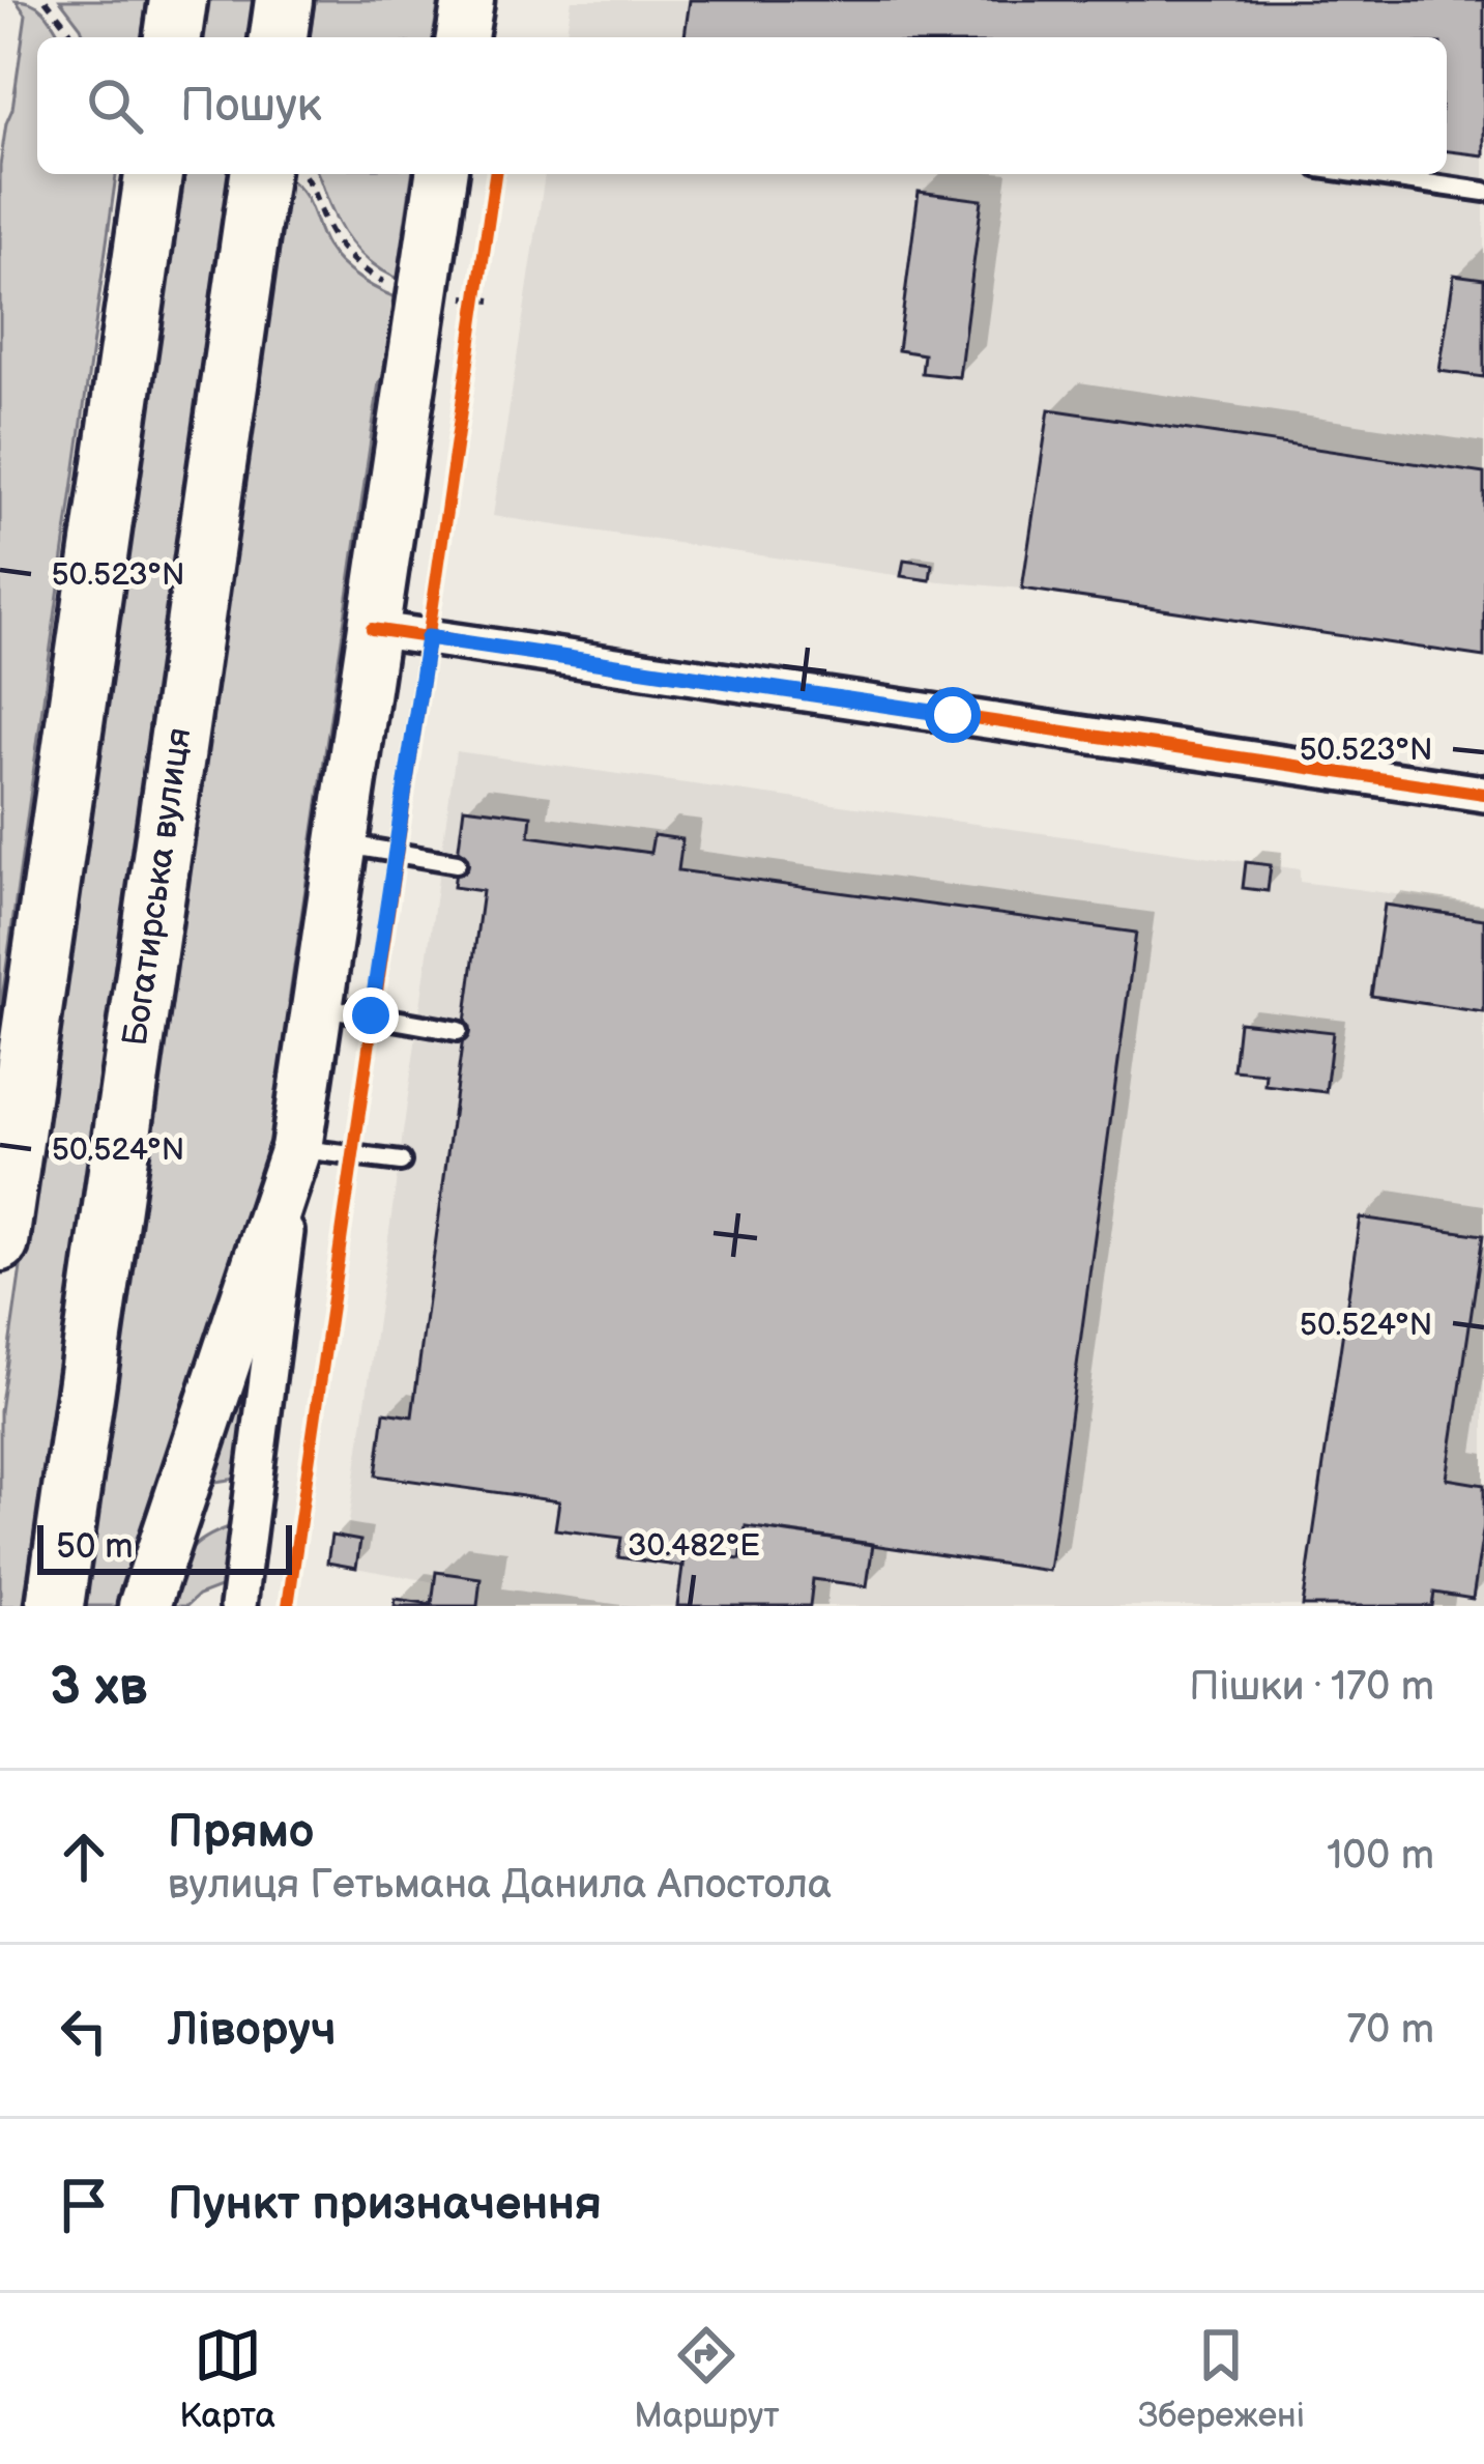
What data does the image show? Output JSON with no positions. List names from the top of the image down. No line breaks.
{"streets":{"main road":["Богатирська вулиця"]},"scale_bar":"50 m","page":{"search":"Пошук","scale":"50 m","heading":["3 хв","Пішки · 170 m"],"list":[["Прямо","вулиця Гетьмана Данила Апостола","100 m"],["Ліворуч","70 m"],"Пункт призначення"],"nav":["Карта","Маршрут","Збережені"]},"coordinates":["50.523°N","50.524°N","30.482°E"]}
